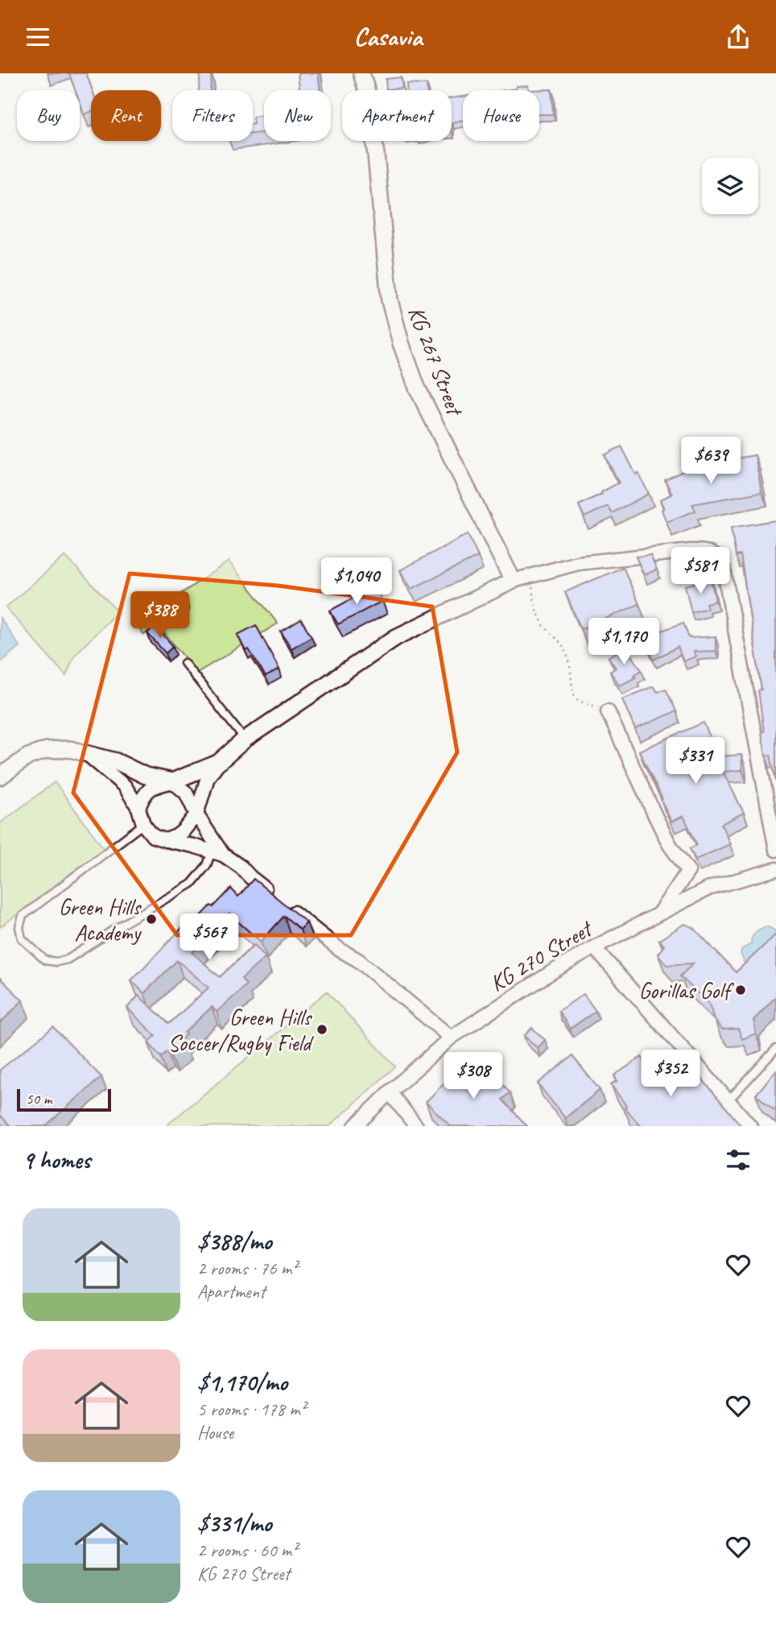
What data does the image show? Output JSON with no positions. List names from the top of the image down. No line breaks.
{"streets":{"street":["KG 267 Street","KG 270 Street"]},"places":["Green Hills Academy","Gorillas Golf","Green Hills Soccer/Rugby Field"],"scale_bar":"50 m","page":{"header":"Casavia","chip":["Buy","Rent","Filters","New","Apartment","House"],"price":["$639","$581","$1,040","$388","$1,170","$331","$567","$352","$308"],"scale":"50 m","heading":"9 homes","list":[{"name":"$388/mo","note":"2 rooms · 76 m² · Apartment"},{"name":"$1,170/mo","note":"5 rooms · 178 m² · House"},{"name":"$331/mo","note":"2 rooms · 60 m² · KG 270 Street"}]}}
